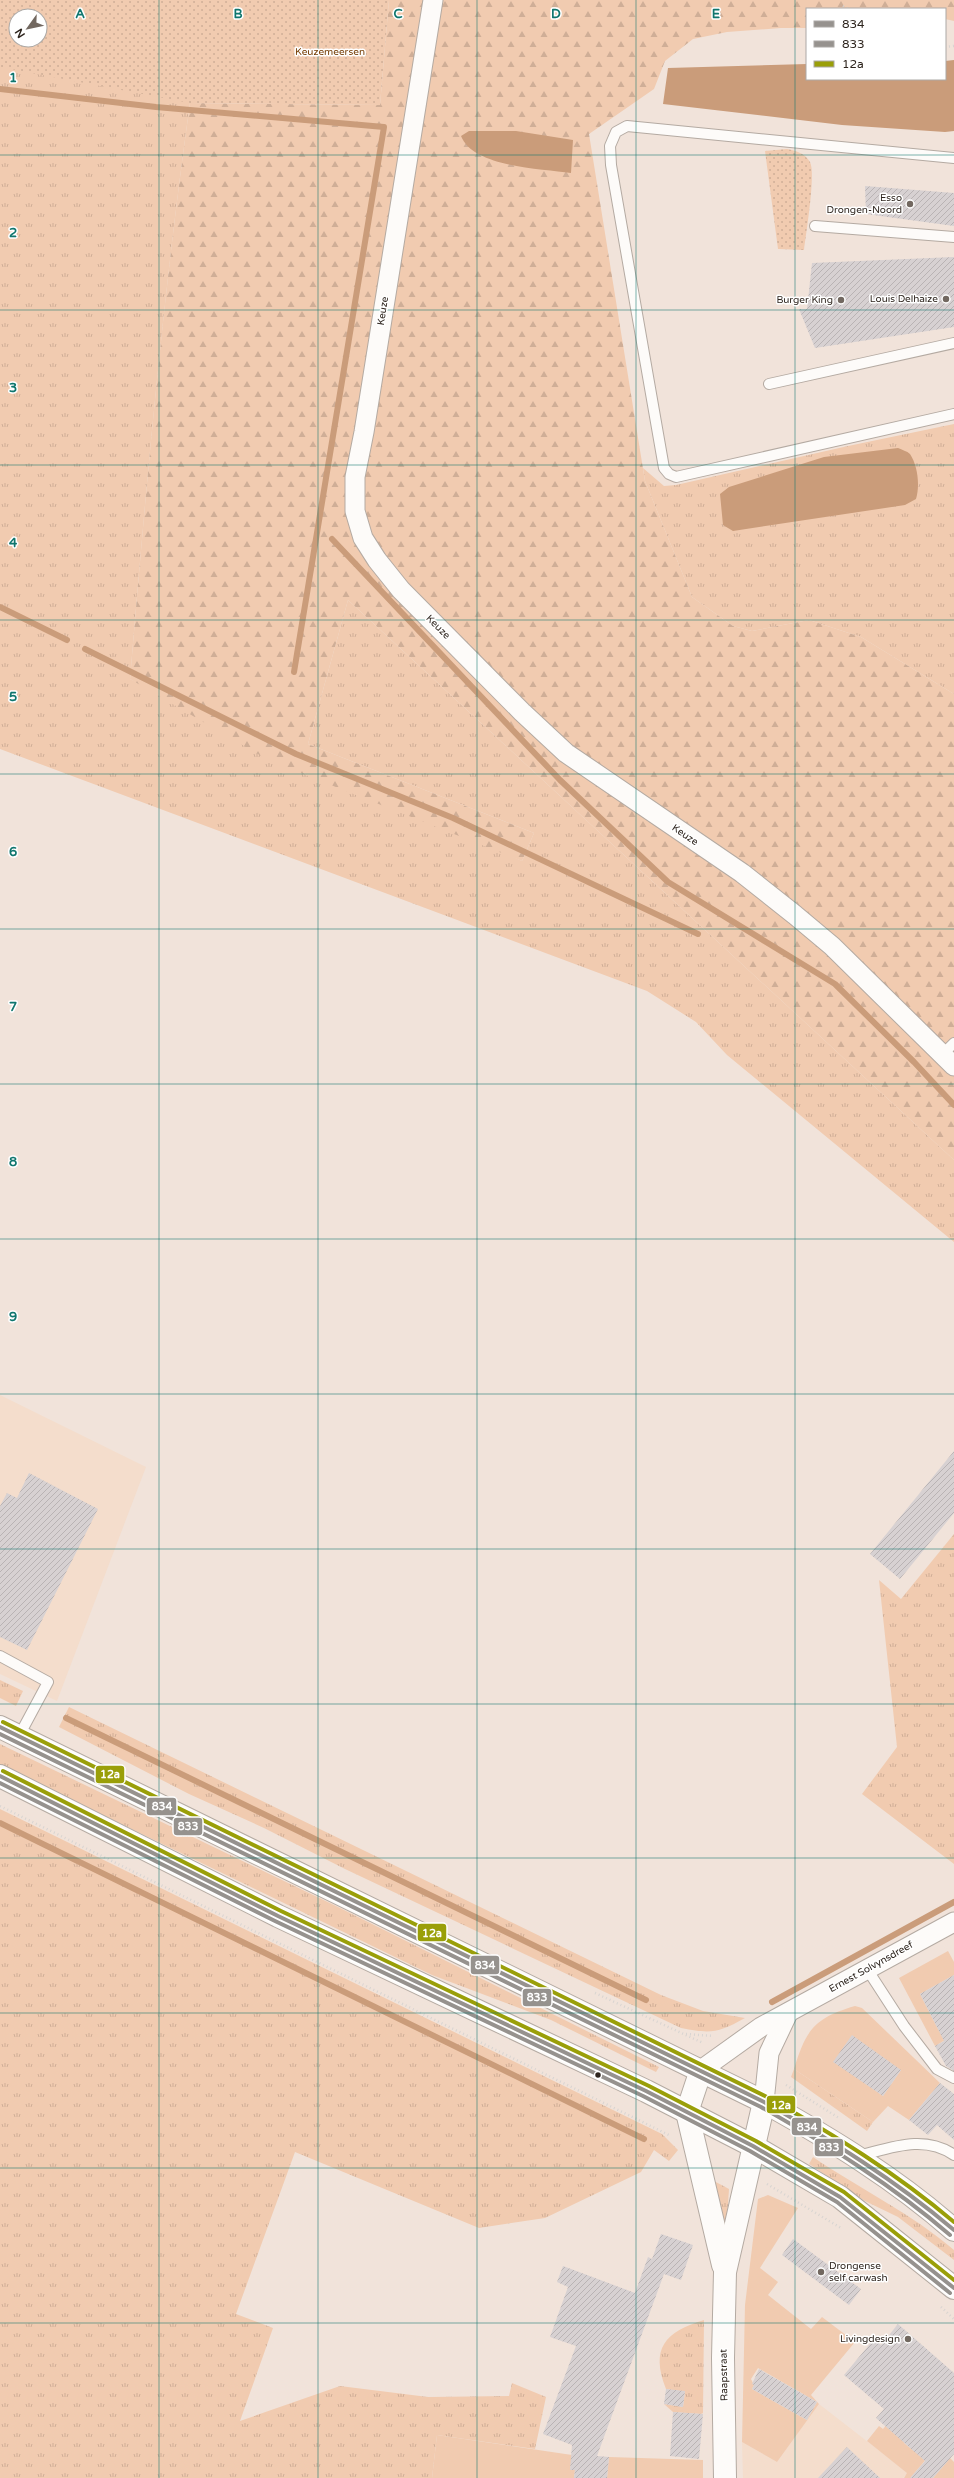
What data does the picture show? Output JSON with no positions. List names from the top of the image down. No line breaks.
{"streets":{"main road":["Raapstraat"],"street":["Keuze","Ernest Solvynsdreef"]},"parks":["Keuzemeersen"],"places":["Esso Drongen-Noord","Louis Delhaize","Burger King","Drongense self carwash","Livingdesign"],"lines":["transit line 12a","transit line 834","transit line 833"],"legend":["834","833","12a"],"north":"bottom left","grid":{"columns":["A","B","C","D","E"],"rows":["1","2","3","4","5","6","7","8","9"]}}
